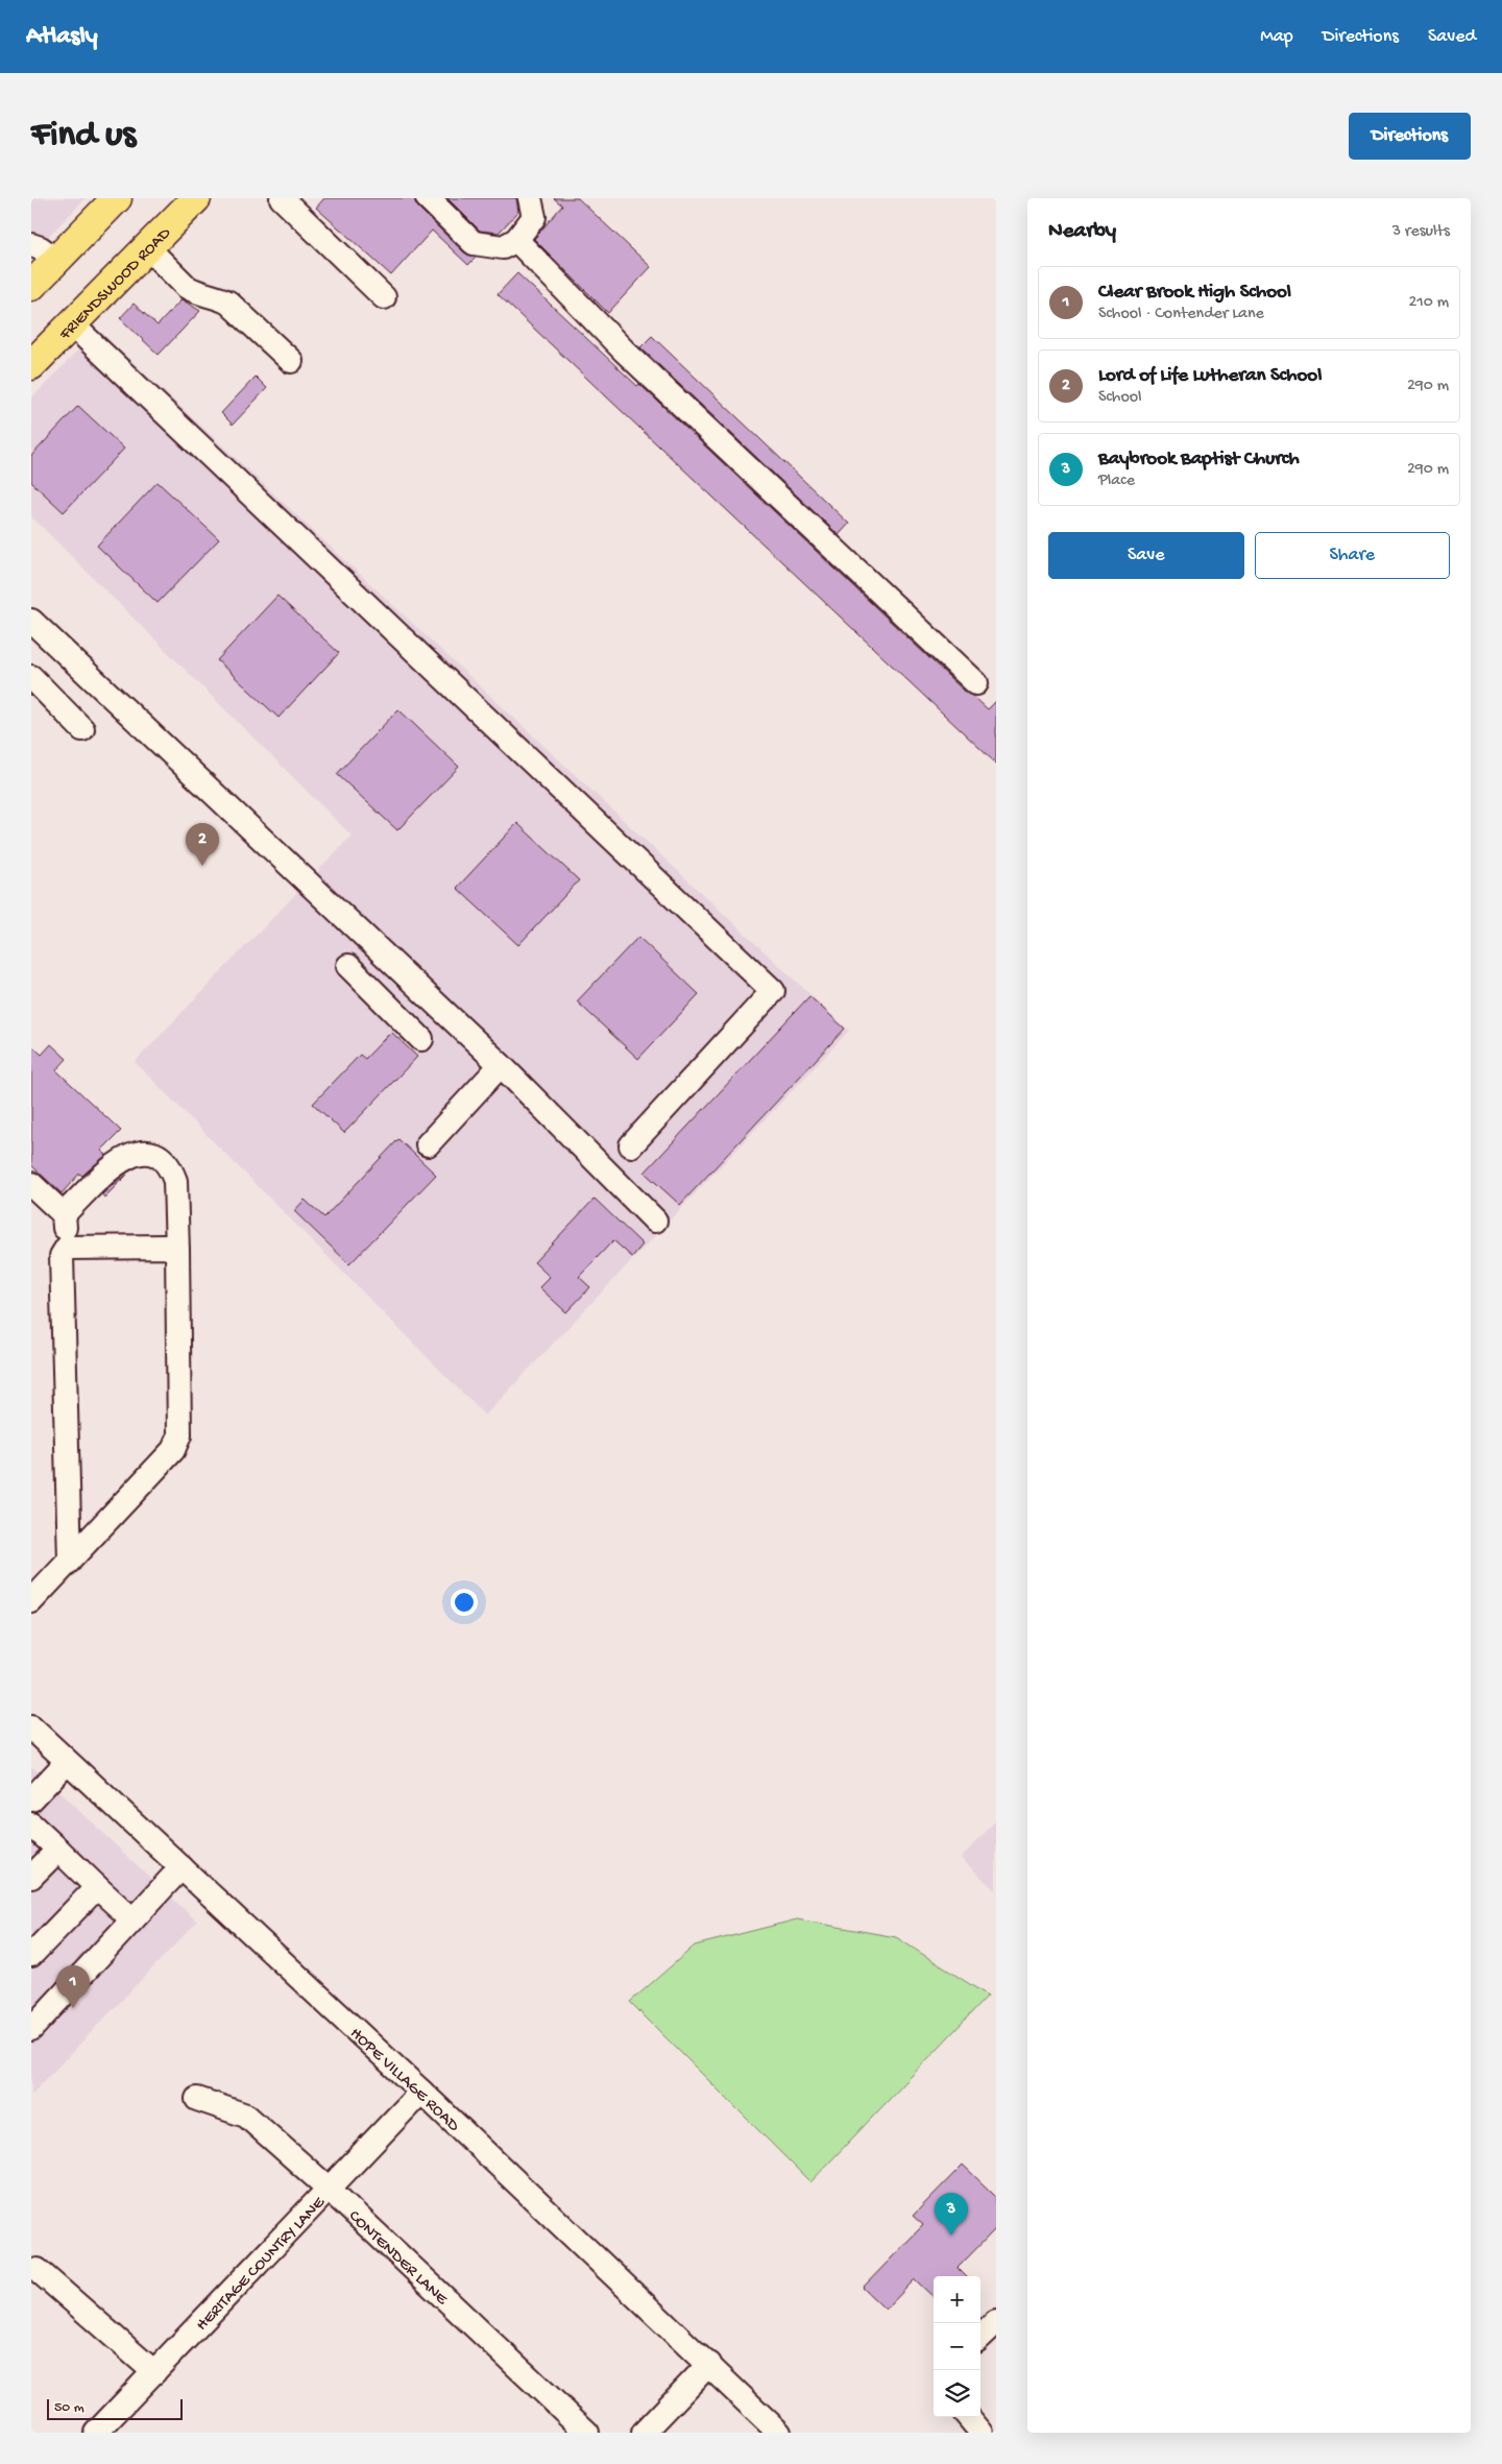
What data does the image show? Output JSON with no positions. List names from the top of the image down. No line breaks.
{"streets":{"main road":["FRIENDSWOOD ROAD"],"street":["HOPE VILLAGE ROAD","CONTENDER LANE","HERITAGE COUNTRY LANE"]},"crossings":[["HOPE VILLAGE ROAD","HERITAGE COUNTRY LANE"],["CONTENDER LANE","HERITAGE COUNTRY LANE"]],"scale_bar":"50 m","page":{"header":"Atlasly","nav":["Map","Directions","Saved"],"buttons":["Directions",["Save","Share"]],"title":"Find us","heading":["Nearby","3 results"],"list":[{"mark":"1","name":"Clear Brook High School","note":"School · Contender Lane","value":"210 m"},{"mark":"2","name":"Lord of Life Lutheran School","note":"School","value":"290 m"},{"mark":"3","name":"Baybrook Baptist Church","note":"Place","value":"290 m"}],"pins":["2","1","3"],"map_buttons":["+","−"],"scale":"50 m"}}
